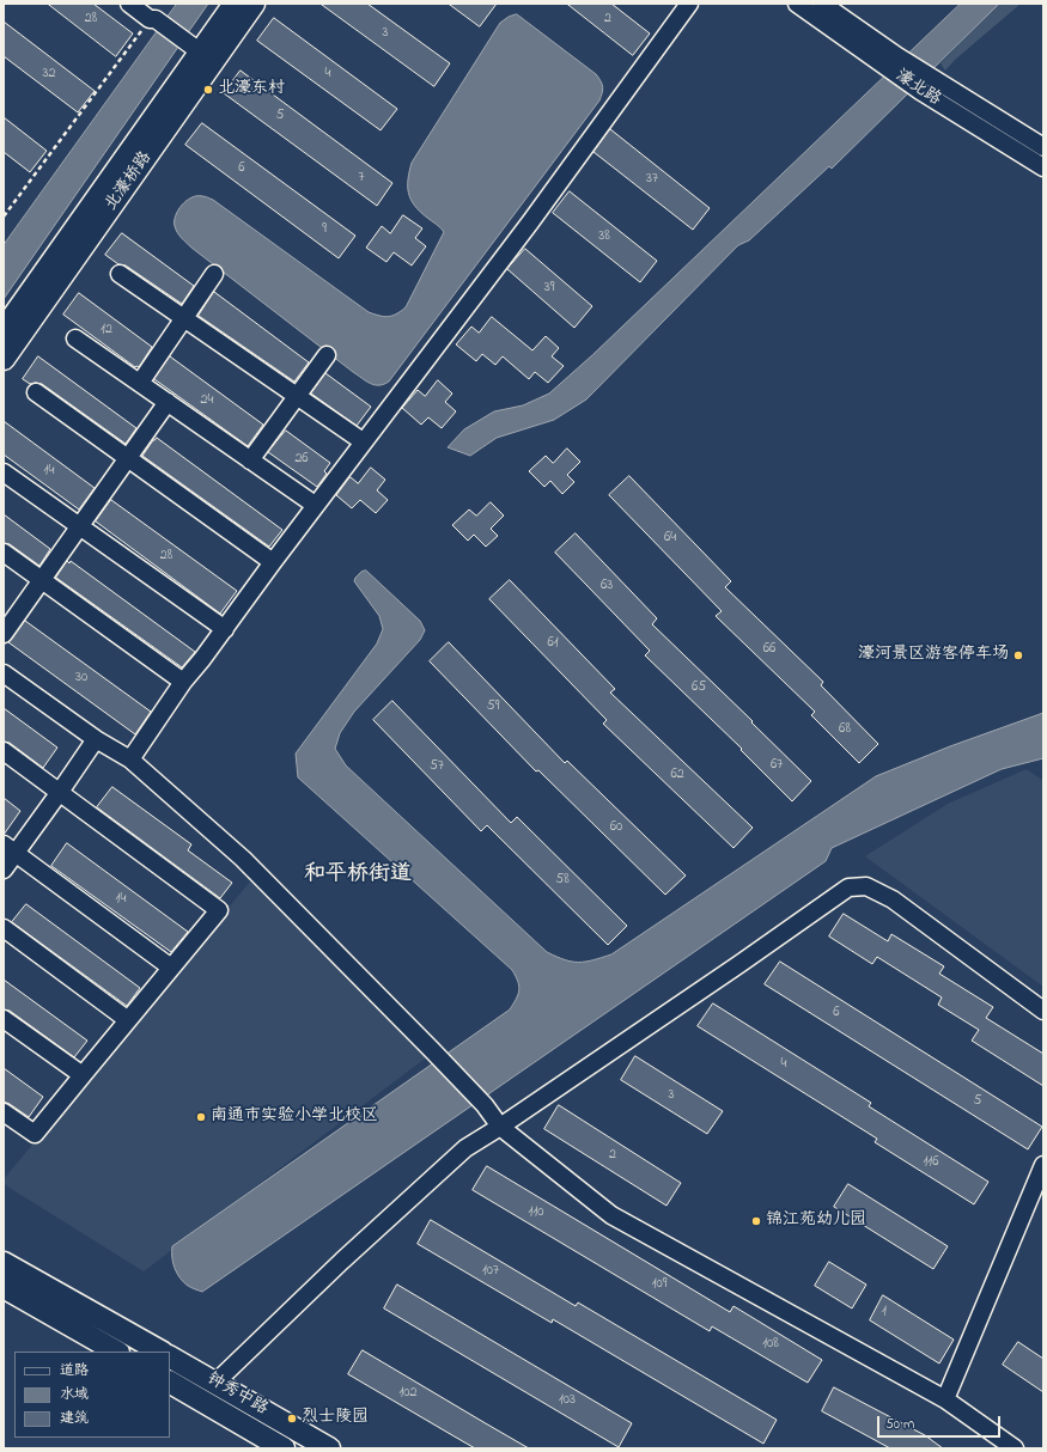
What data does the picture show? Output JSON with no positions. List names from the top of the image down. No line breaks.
{"streets":{"main road":["北濠桥路","钟秀中路"],"street":["濠北路"]},"districts":["和平桥街道"],"places":["北濠东村","濠河景区游客停车场","南通市实验小学北校区","锦江苑幼儿园","烈士陵园"],"house_numbers":["28","2","3","32","4","5","6","7","37","9","38","39","12","24","26","14","64","28","63","61","66","30","65","59","68","67","57","62","60","58","14","6","4","3","5","2","116","110","107","109","1","108","102","103"],"legend":["道路","水域","建筑"],"scale_bar":"50 m"}
